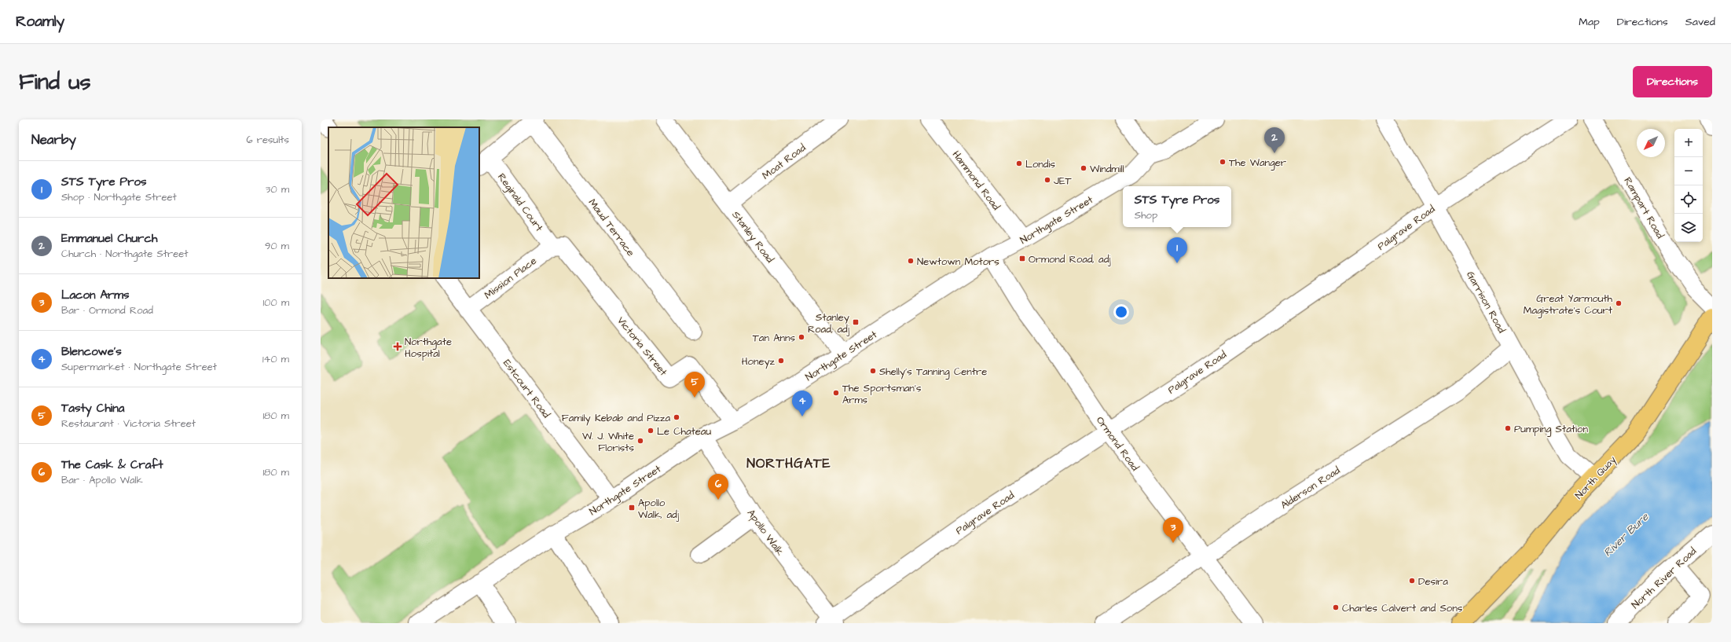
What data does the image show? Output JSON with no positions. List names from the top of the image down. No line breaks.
{"streets":{"main road":["North Quay"],"street":["Moat Road","Hammond Road","Reginald Court","Rampart Road","Northgate Street","Maud Terrace","Palgrave Road","Stanley Road","Mission Place","Garrison Road","Victoria Street","Estcourt Road","Ormond Road","Alderson Road","Apollo Walk","North River Road"]},"crossings":[["Moat Road","Stanley Road"],["Hammond Road","Northgate Street"],["Reginald Court","Mission Place"],["Reginald Court","Victoria Street"],["Northgate Street","Stanley Road"],["Northgate Street","Victoria Street"],["Northgate Street","Estcourt Road"],["Northgate Street","Ormond Road"],["Northgate Street","Apollo Walk"],["Palgrave Road","Garrison Road"],["Palgrave Road","Ormond Road"],["Palgrave Road","Apollo Walk"],["Mission Place","Victoria Street"],["Mission Place","Estcourt Road"],["Garrison Road","North Quay"],["Garrison Road","Alderson Road"],["Ormond Road","Alderson Road"]],"districts":["NORTHGATE"],"water":["River Bure"],"places":{"other":["The Wanger","Londis","Windmill","JET","Newtown Motors","Great Yarmouth Magistrate's Court","Tan Anns","Honeyz","Shelly's Tanning Centre","The Sportsman's Arms","Family Kebab and Pizza","Pumping Station","Le Chateau","W. J. White Florists","Desira","Charles Calvert and Sons"],"transit":["Ormond Road, adj","Stanley Road, adj","Apollo Walk, adj"],"health":["Northgate Hospital"]},"north":"bottom left","page":{"header":"Roamly","nav":["Map","Directions","Saved"],"buttons":"Directions","title":"Find us","heading":["Nearby","6 results"],"pins":["2","1","5","4","6","3"],"map_buttons":["+","−"],"list":[{"mark":"1","name":"STS Tyre Pros","note":"Shop · Northgate Street","value":"30 m"},{"mark":"2","name":"Emmanuel Church","note":"Church · Northgate Street","value":"90 m"},{"mark":"3","name":"Lacon Arms","note":"Bar · Ormond Road","value":"100 m"},{"mark":"4","name":"Blencowe's","note":"Supermarket · Northgate Street","value":"140 m"},{"mark":"5","name":"Tasty China","note":"Restaurant · Victoria Street","value":"180 m"},{"mark":"6","name":"The Cask & Craft","note":"Bar · Apollo Walk","value":"180 m"}],"popup":["STS Tyre Pros","Shop"]}}
